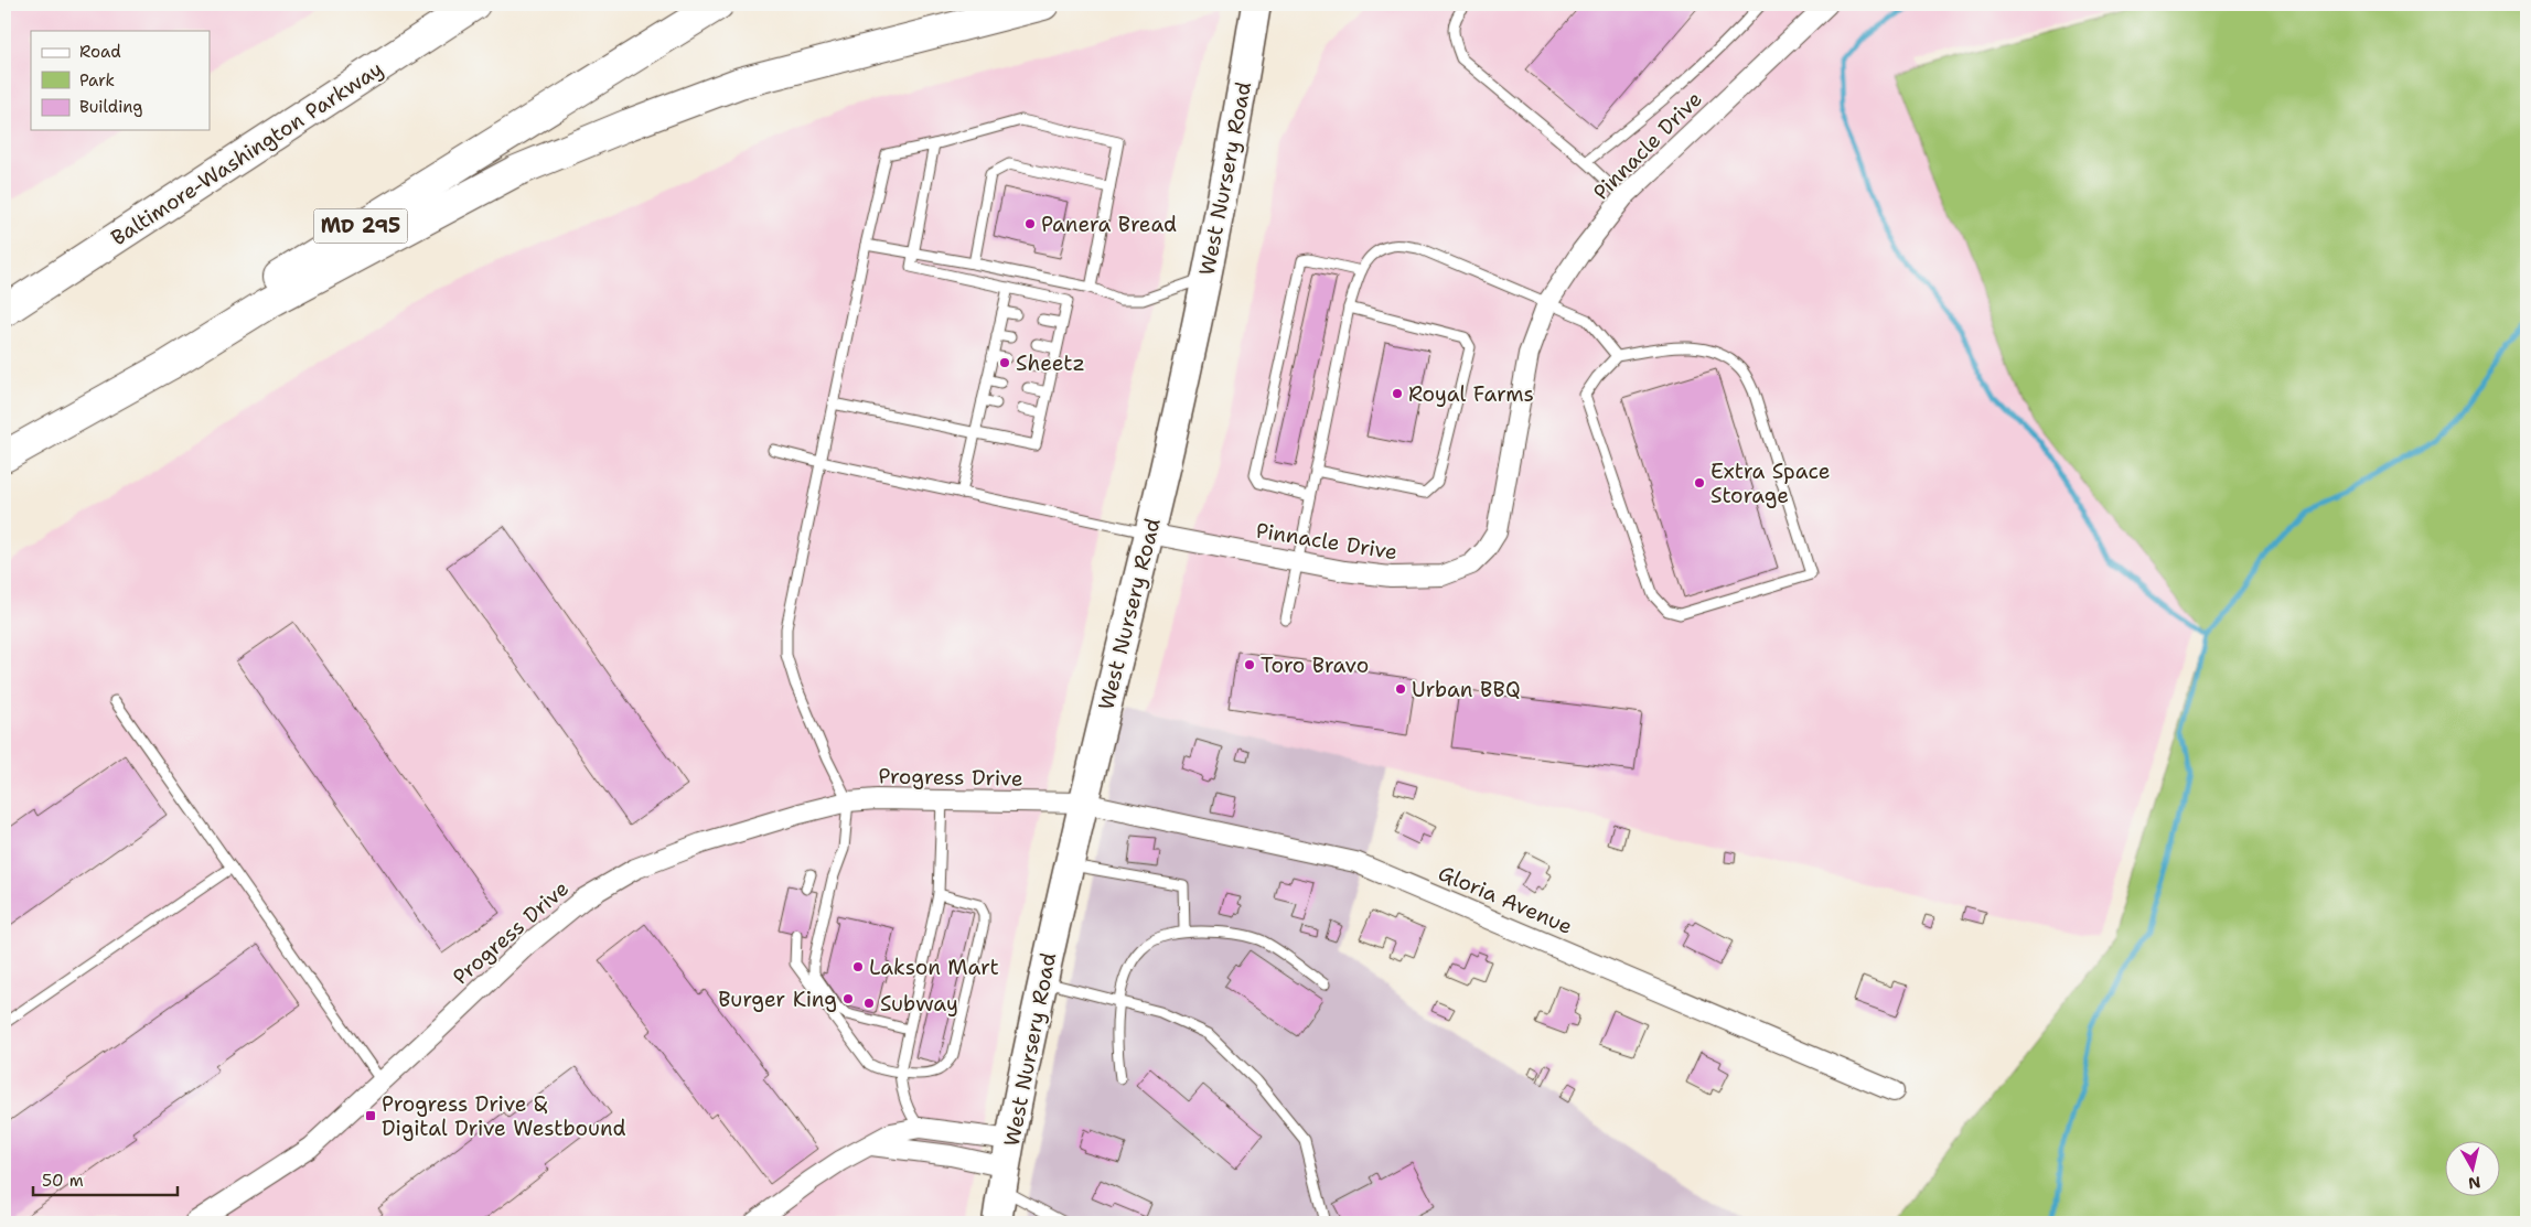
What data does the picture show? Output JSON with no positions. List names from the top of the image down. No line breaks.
{"streets":{"highway":["Baltimore-Washington Parkway","MD 295"],"main road":["West Nursery Road"],"street":["Pinnacle Drive","Progress Drive","Gloria Avenue"]},"crossings":[["Pinnacle Drive","West Nursery Road"],["West Nursery Road","Progress Drive"],["West Nursery Road","Gloria Avenue"],["Progress Drive","Gloria Avenue"]],"places":{"other":["Panera Bread","Sheetz","Royal Farms","Extra Space Storage","Toro Bravo","Urban BBQ","Lakson Mart","Burger King","Subway"],"transit":["Progress Drive & Digital Drive Westbound"]},"legend":["Road","Park","Building"],"scale_bar":"50 m","north":"bottom"}
